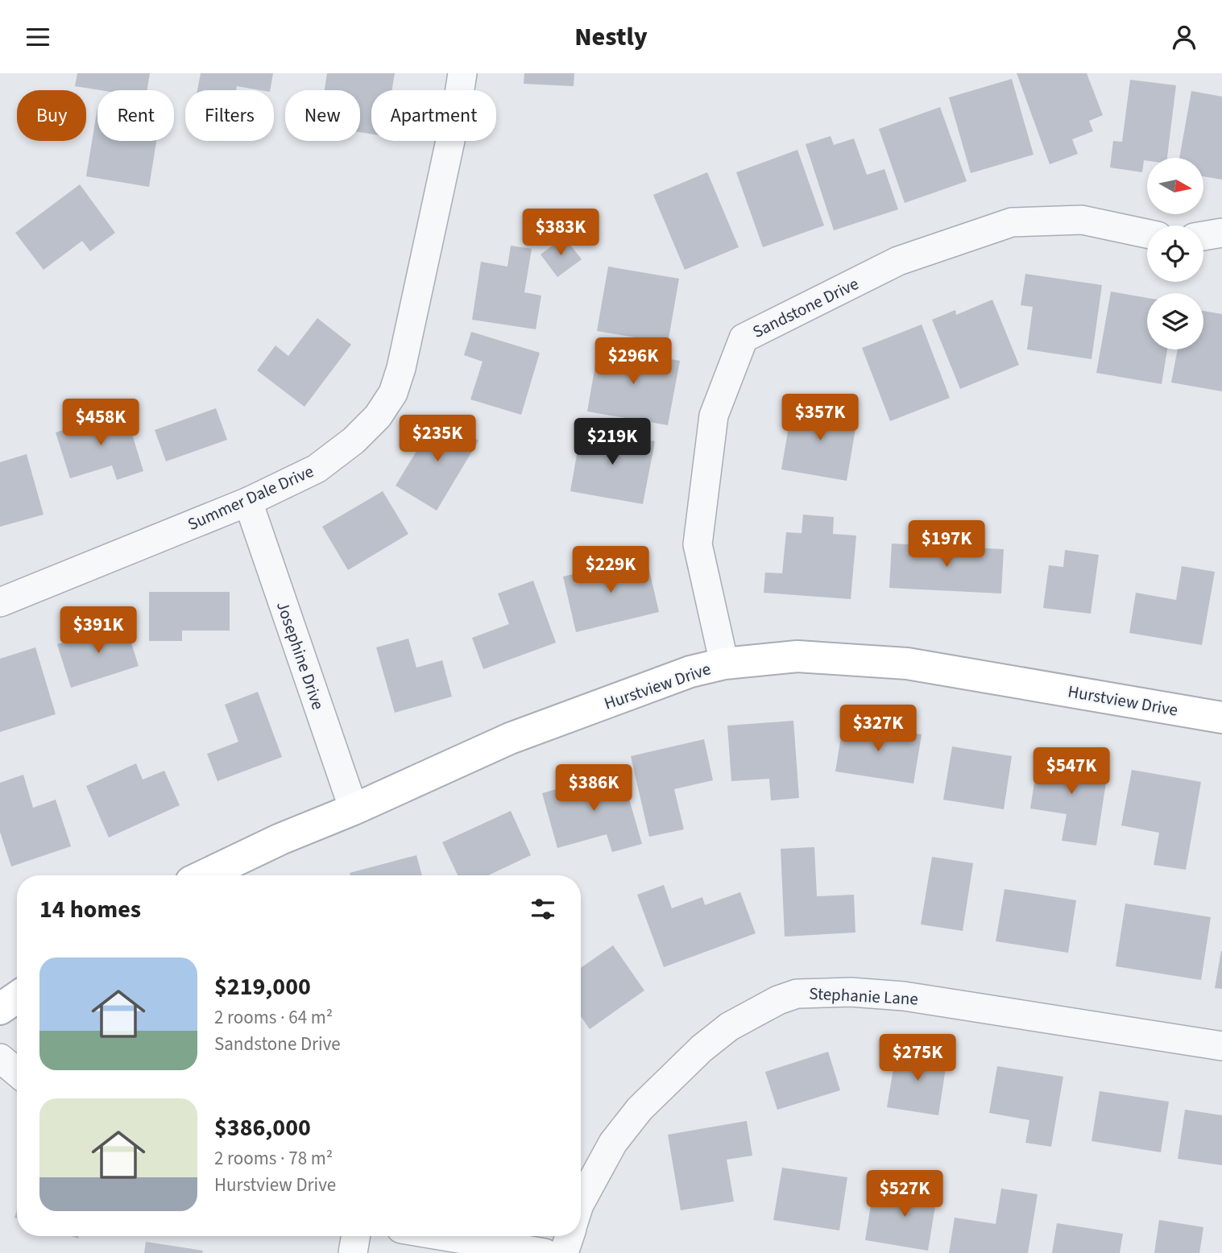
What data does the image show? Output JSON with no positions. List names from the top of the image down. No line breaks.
{"streets":{"street":["Sandstone Drive","Summer Dale Drive","Josephine Drive","Hurstview Drive","Stephanie Lane"]},"crossings":[["Sandstone Drive","Hurstview Drive"],["Summer Dale Drive","Josephine Drive"],["Josephine Drive","Hurstview Drive"]],"north":"right","page":{"header":"Nestly","chip":["Buy","Rent","Filters","New","Apartment"],"price":["$383K","$296K","$357K","$458K","$235K","$219K","$197K","$229K","$391K","$327K","$547K","$386K","$275K","$527K"],"heading":"14 homes","list":[{"name":"$219,000","note":"2 rooms · 64 m² · Sandstone Drive"},{"name":"$386,000","note":"2 rooms · 78 m² · Hurstview Drive"}]}}
